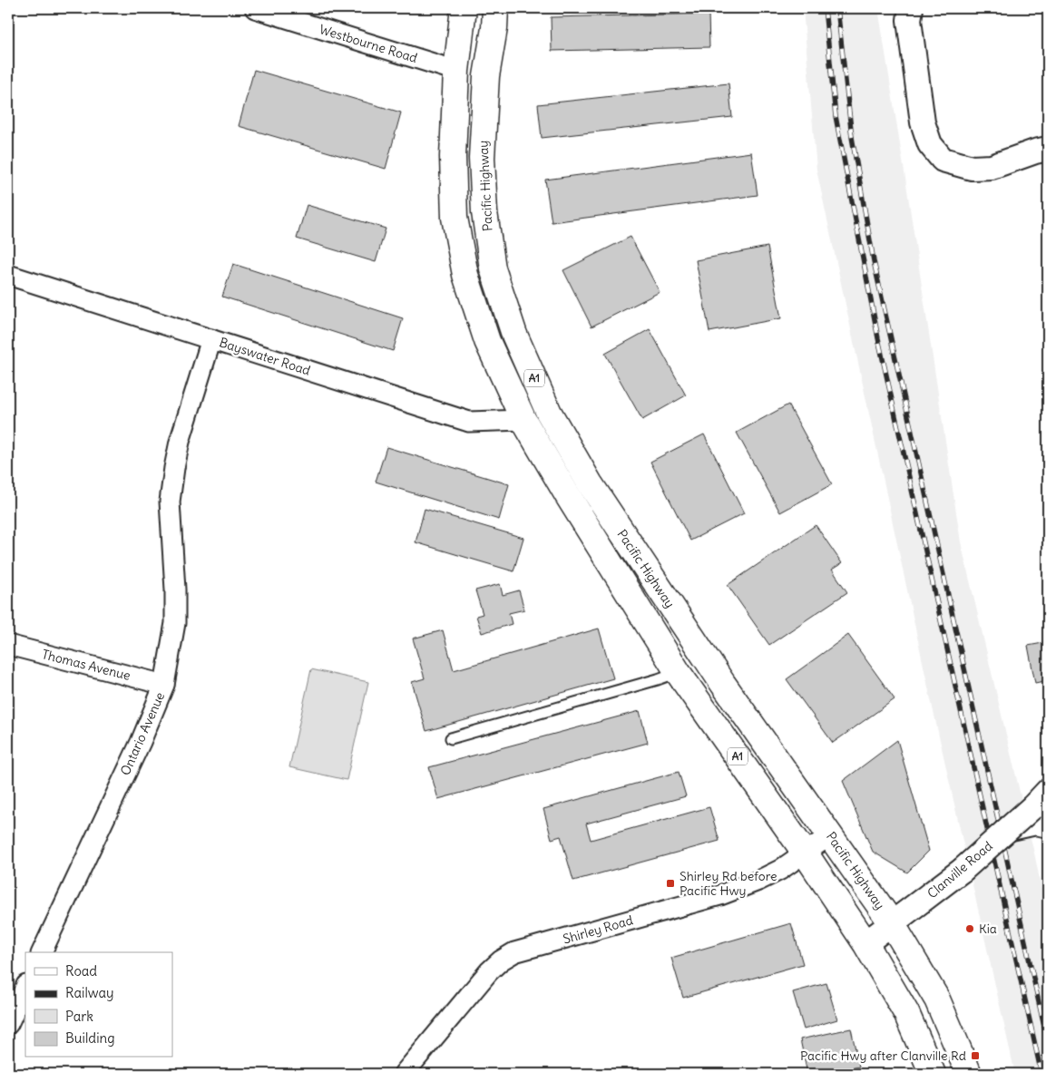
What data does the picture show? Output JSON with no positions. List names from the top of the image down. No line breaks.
{"streets":{"highway":["Pacific Highway","A1"],"street":["Westbourne Road","Bayswater Road","Thomas Avenue","Ontario Avenue","Clanville Road","Shirley Road"]},"crossings":[["Westbourne Road","A1"],["Pacific Highway","Clanville Road"],["Pacific Highway","Shirley Road"],["Bayswater Road","A1"],["Bayswater Road","Ontario Avenue"],["A1","Clanville Road"],["A1","Shirley Road"],["Thomas Avenue","Ontario Avenue"]],"places":{"transit":["Shirley Rd before Pacific Hwy","Pacific Hwy after Clanville Rd"],"other":["Kia"]},"legend":["Road","Railway","Park","Building"]}
